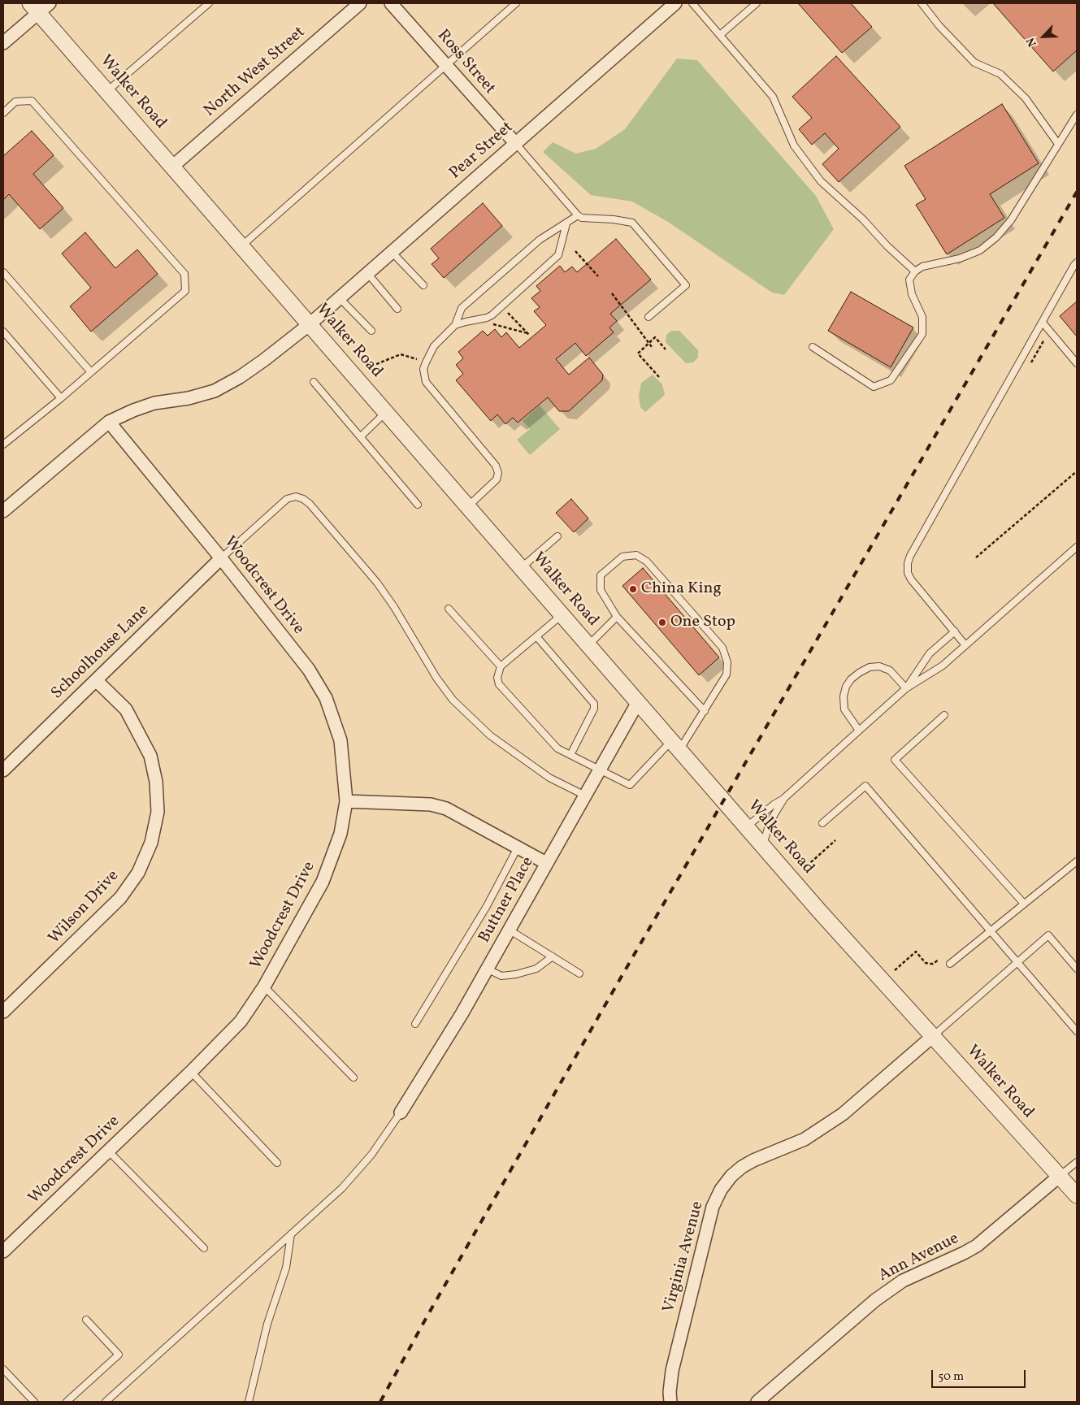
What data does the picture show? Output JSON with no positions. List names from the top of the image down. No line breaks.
{"streets":{"street":["Ross Street","North West Street","Walker Road","Pear Street","Woodcrest Drive","Schoolhouse Lane","Buttner Place","Wilson Drive","Virginia Avenue","Ann Avenue"]},"crossings":[["Ross Street","Pear Street"],["North West Street","Walker Road"],["Walker Road","Pear Street"],["Walker Road","Buttner Place"],["Walker Road","Virginia Avenue"],["Walker Road","Ann Avenue"],["Pear Street","Woodcrest Drive"],["Woodcrest Drive","Schoolhouse Lane"],["Schoolhouse Lane","Wilson Drive"]],"places":["China King","One Stop"],"scale_bar":"50 m","north":"bottom left"}
